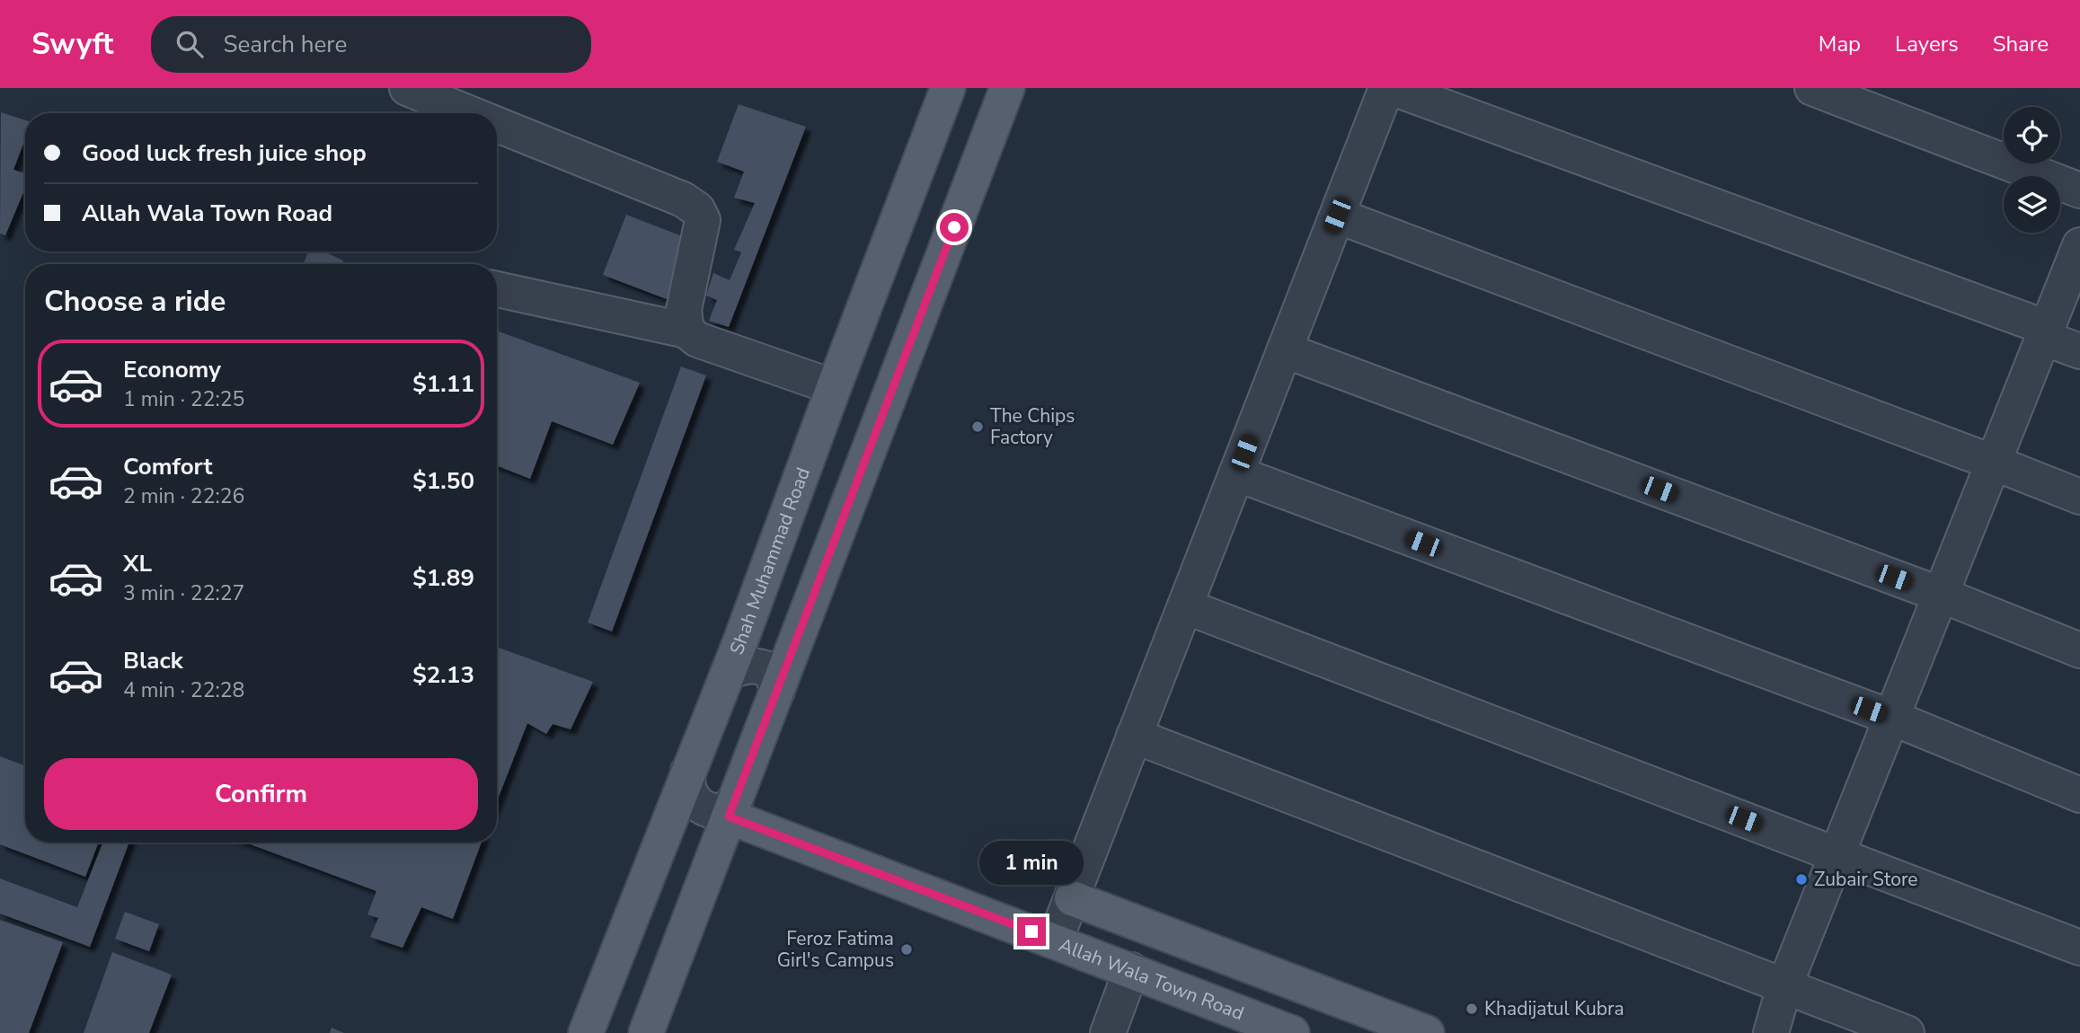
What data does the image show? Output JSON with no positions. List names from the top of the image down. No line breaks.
{"streets":{"main road":["Shah Muhammad Road","Allah Wala Town Road"]},"places":["The Chips Factory","Zubair Store","Feroz Fatima Girl's Campus","Khadijatul Kubra"],"page":{"header":"Swyft","search":"Search here","nav":["Map","Layers","Share"],"banner":["Good luck fresh juice shop","Allah Wala Town Road"],"heading":"Choose a ride","list":[{"name":"Economy","note":"1 min · 22:25","value":"$1.11"},{"name":"Comfort","note":"2 min · 22:26","value":"$1.50"},{"name":"XL","note":"3 min · 22:27","value":"$1.89"},{"name":"Black","note":"4 min · 22:28","value":"$2.13"}],"buttons":"Confirm","bubble":"1 min"}}
